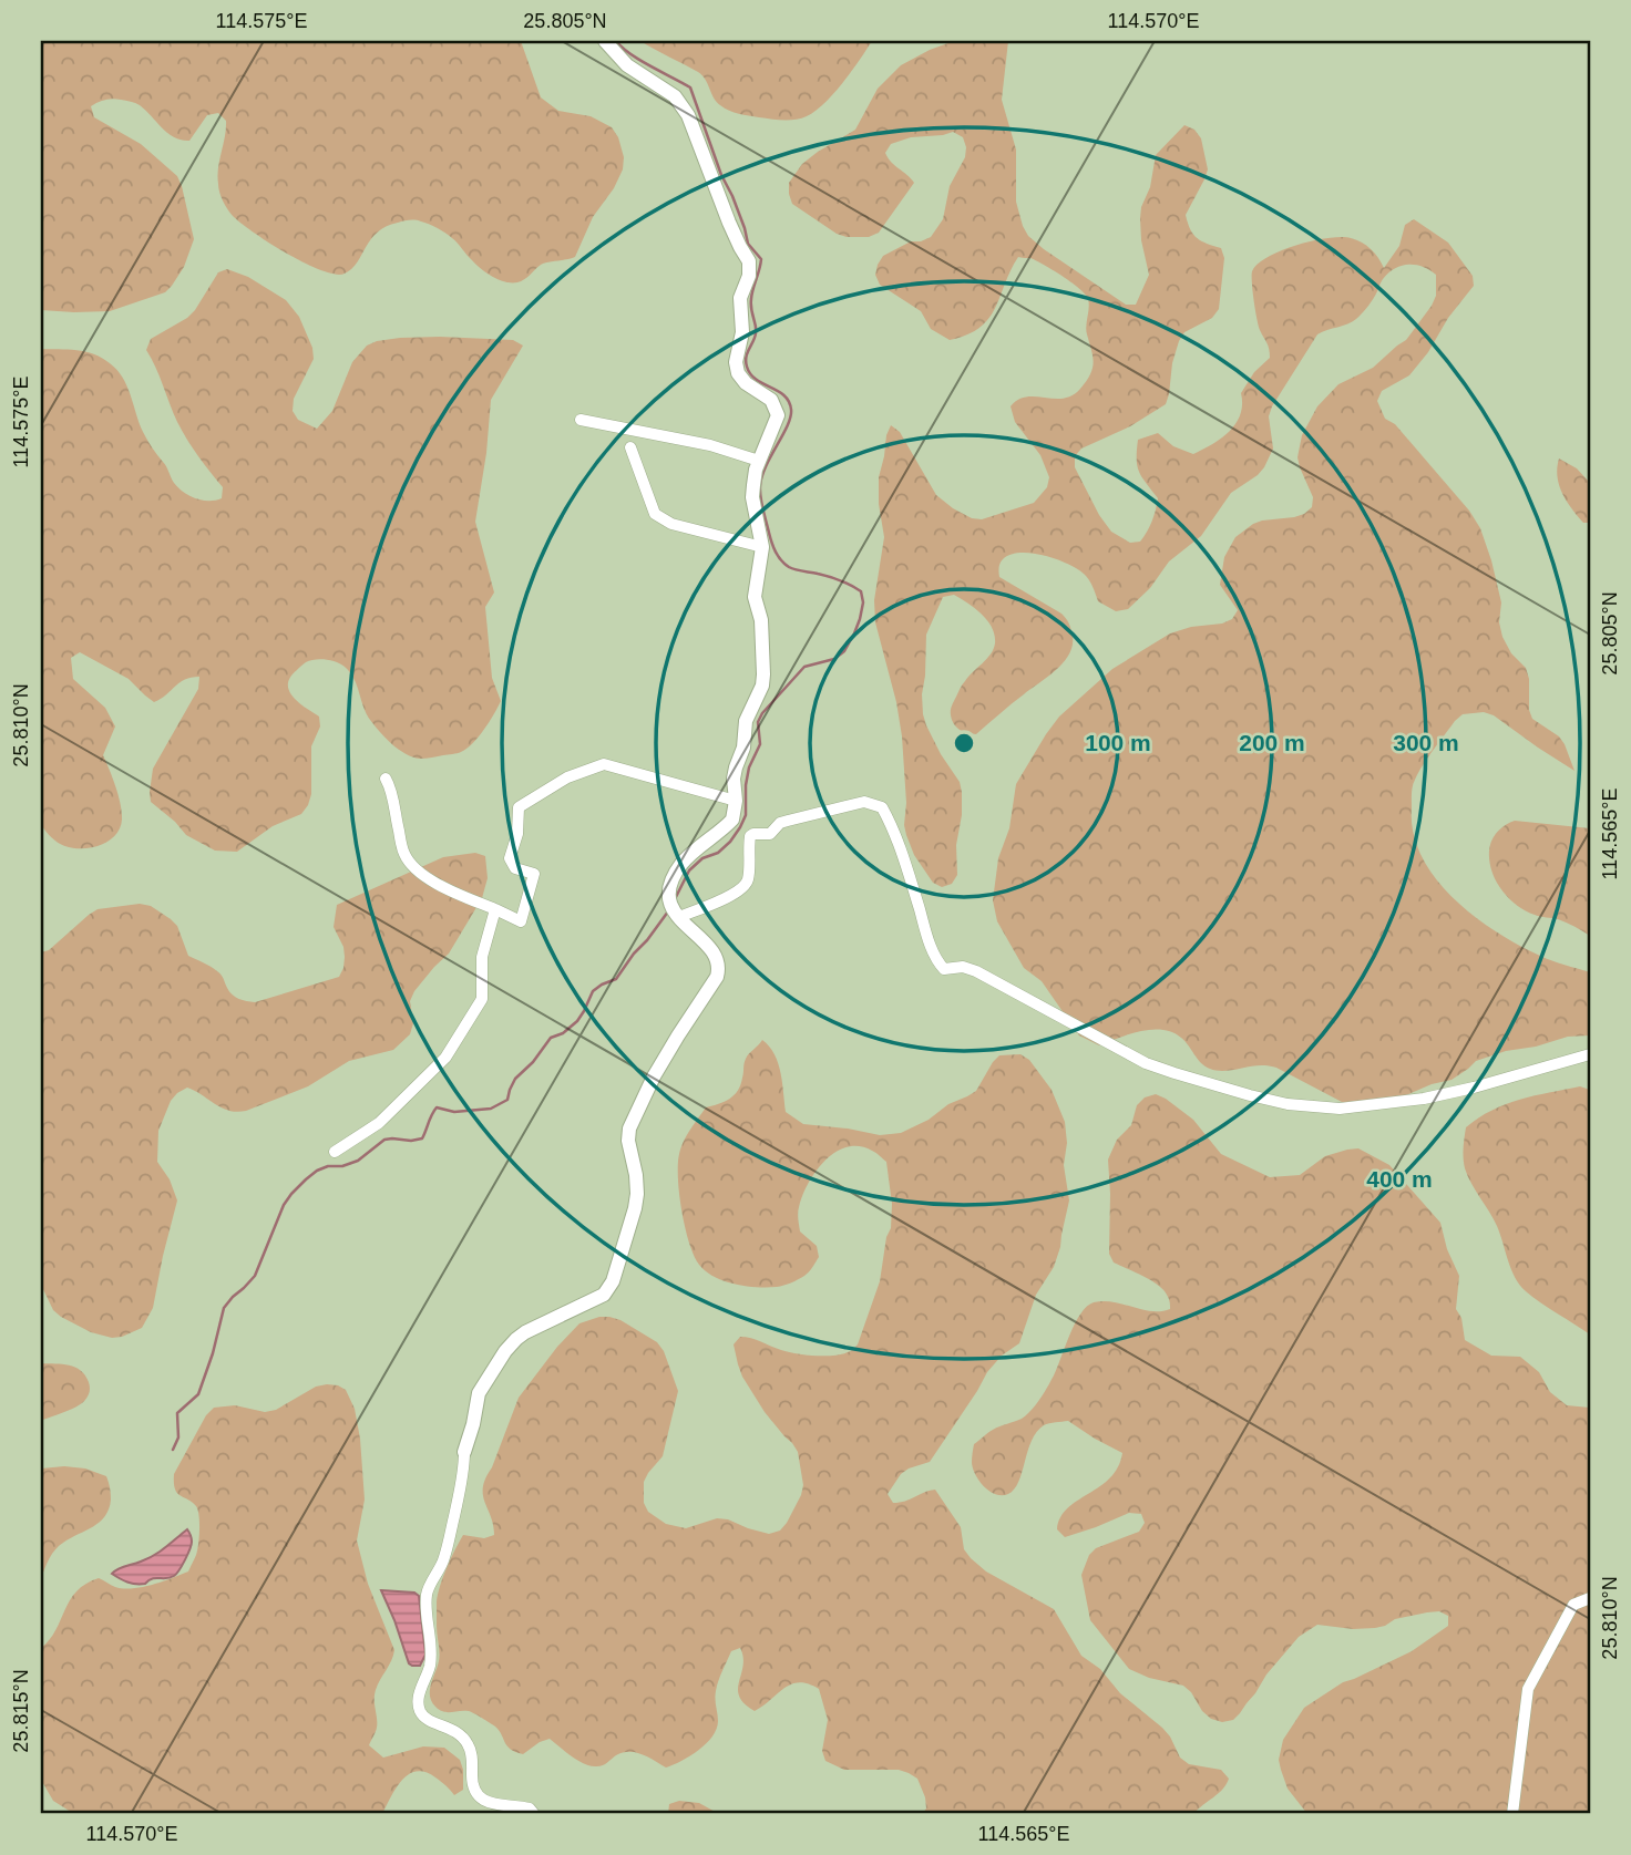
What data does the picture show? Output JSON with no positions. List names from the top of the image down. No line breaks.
{"coordinates":["114.575°E","25.805°N","114.570°E","25.810°N","114.565°E","25.815°N"],"rings":["100 m","200 m","300 m","400 m"]}
